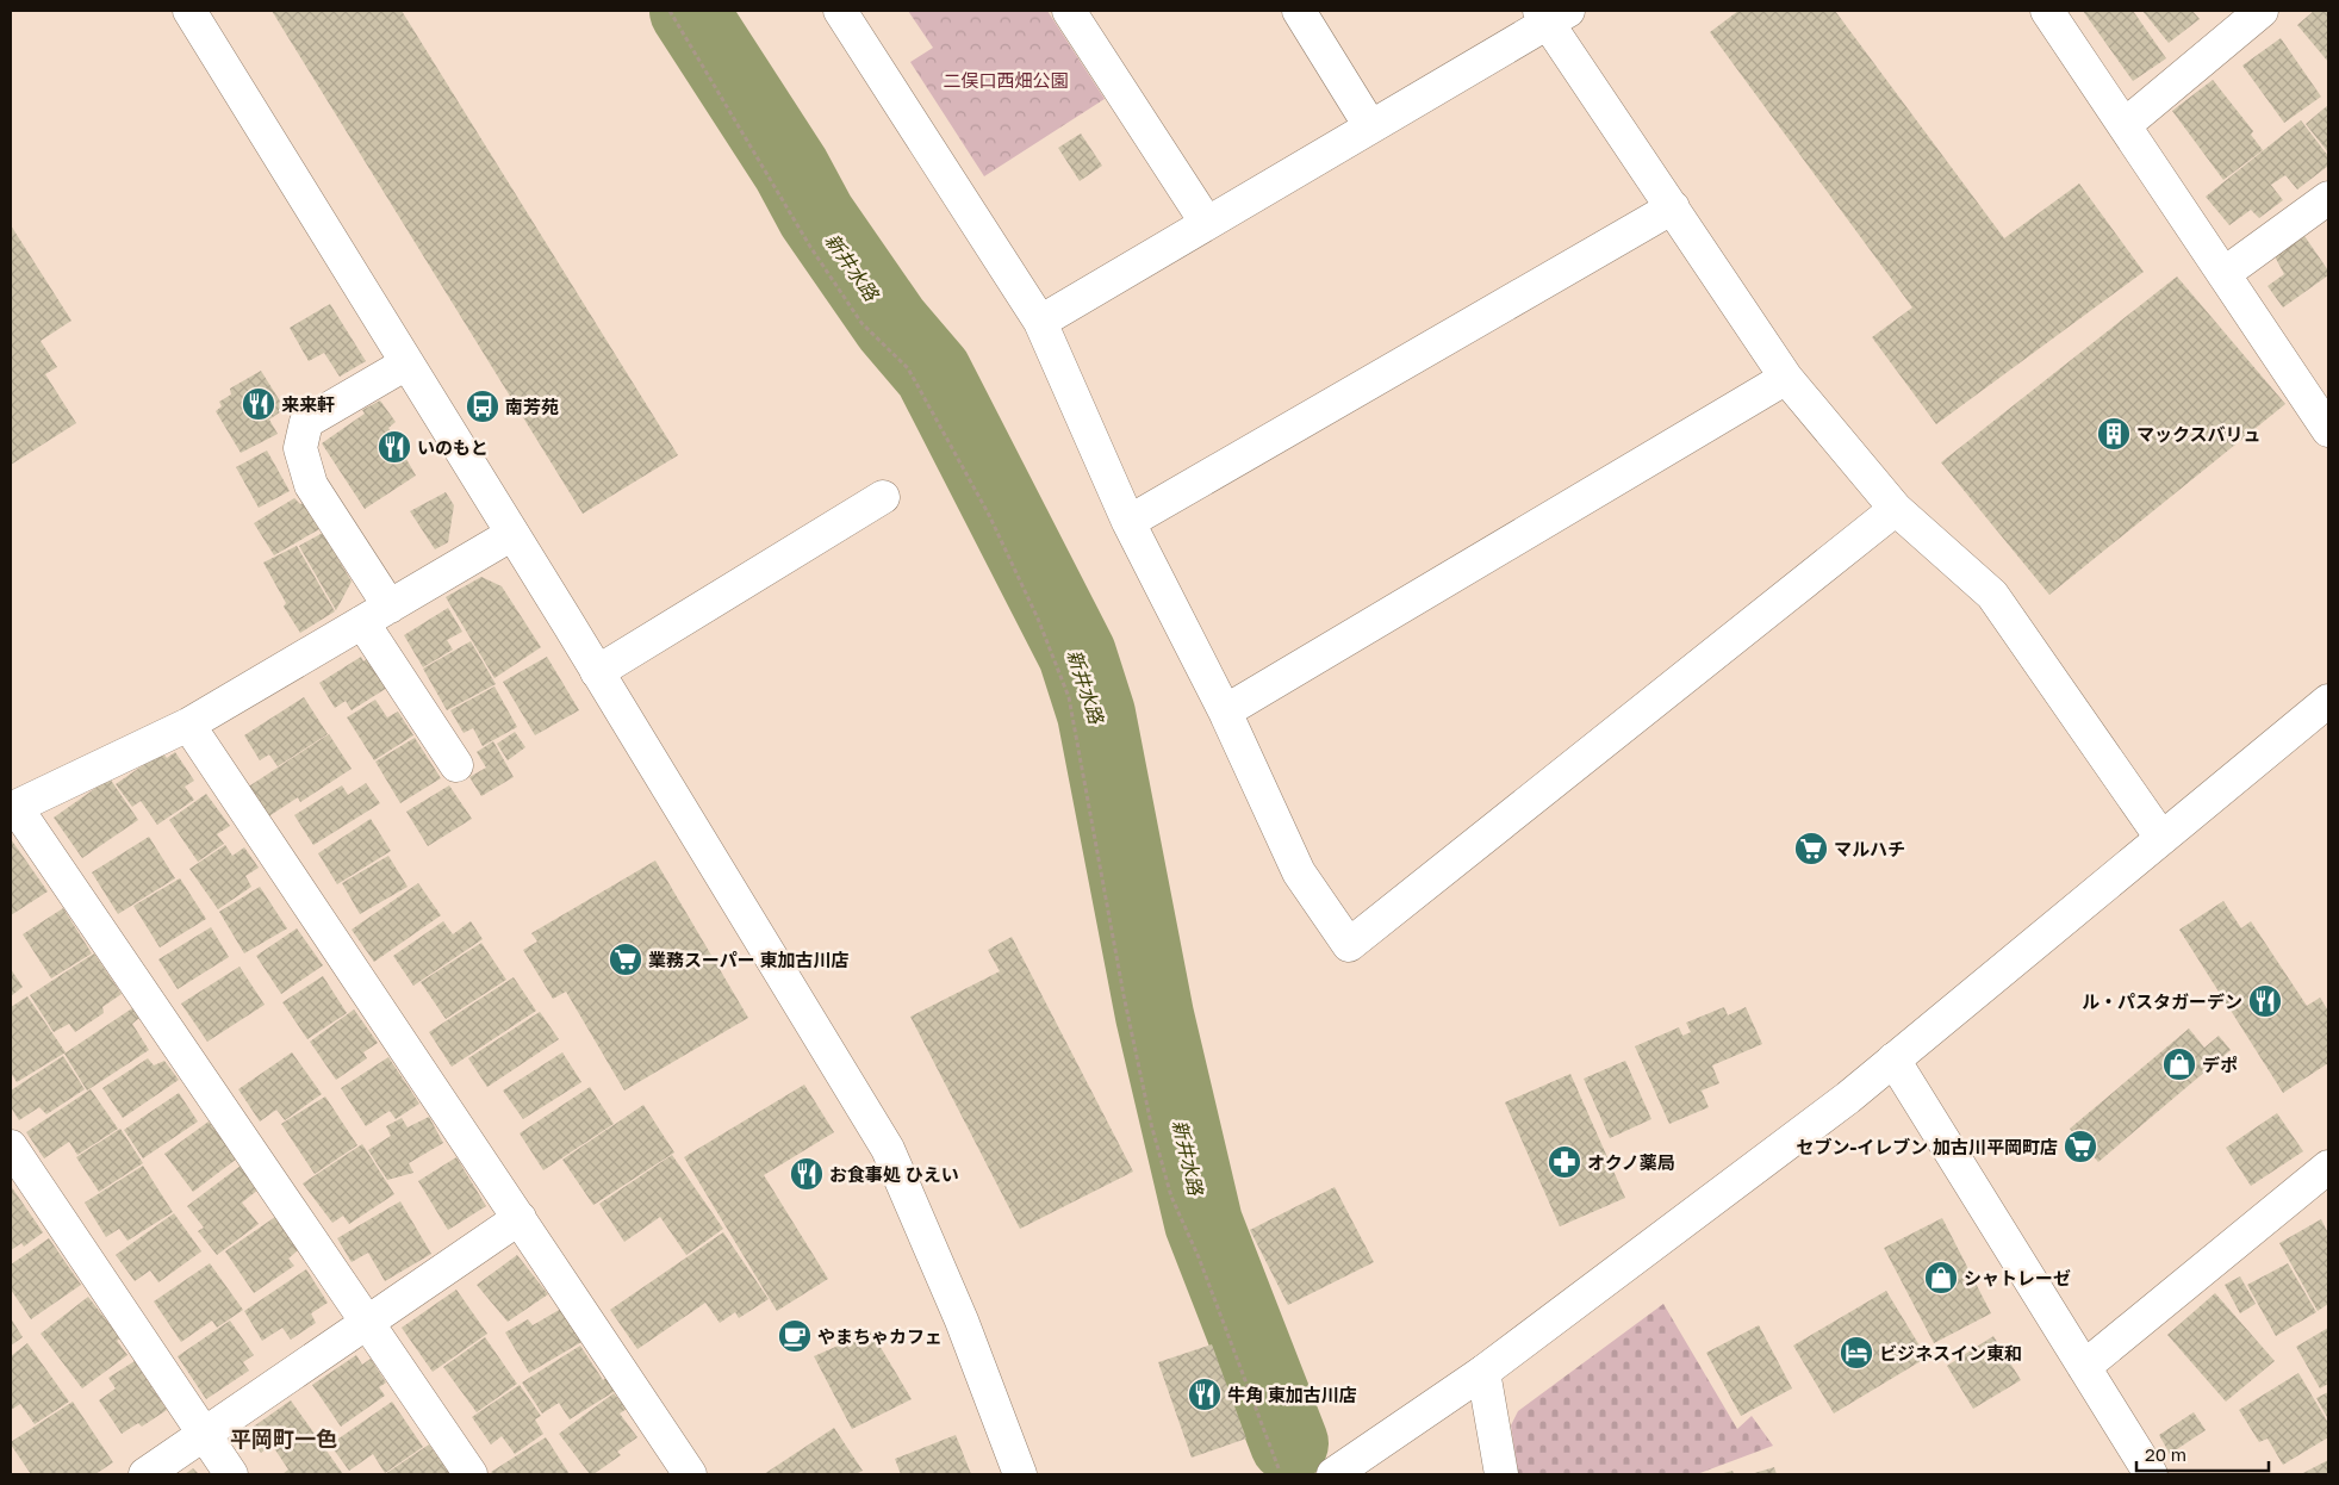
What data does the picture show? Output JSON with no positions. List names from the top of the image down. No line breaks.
{"districts":["平岡町一色"],"water":["新井水路"],"parks":["二俣口西畑公園"],"places":{"restaurant":["来来軒","いのもと","ル・パスタガーデン","お食事処 ひえい","牛角 東加古川店"],"bus stop":["南芳苑"],"building":["マックスバリュ"],"supermarket":["マルハチ","業務スーパー 東加古川店","セブン-イレブン 加古川平岡町店"],"shop":["デポ","シャトレーゼ"],"pharmacy":["オクノ薬局"],"cafe":["やまちゃカフェ"],"hotel":["ビジネスイン東和"]},"scale_bar":"20 m"}
